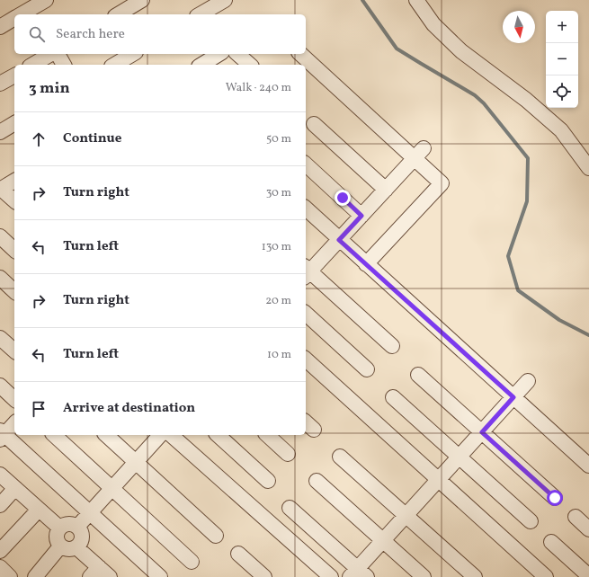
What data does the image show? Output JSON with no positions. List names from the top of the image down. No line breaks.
{"north":"bottom","page":{"map_buttons":["+","−"],"search":"Search here","heading":["3 min","Walk · 240 m"],"list":[["Continue","50 m"],["Turn right","30 m"],["Turn left","130 m"],["Turn right","20 m"],["Turn left","10 m"],"Arrive at destination"]}}
